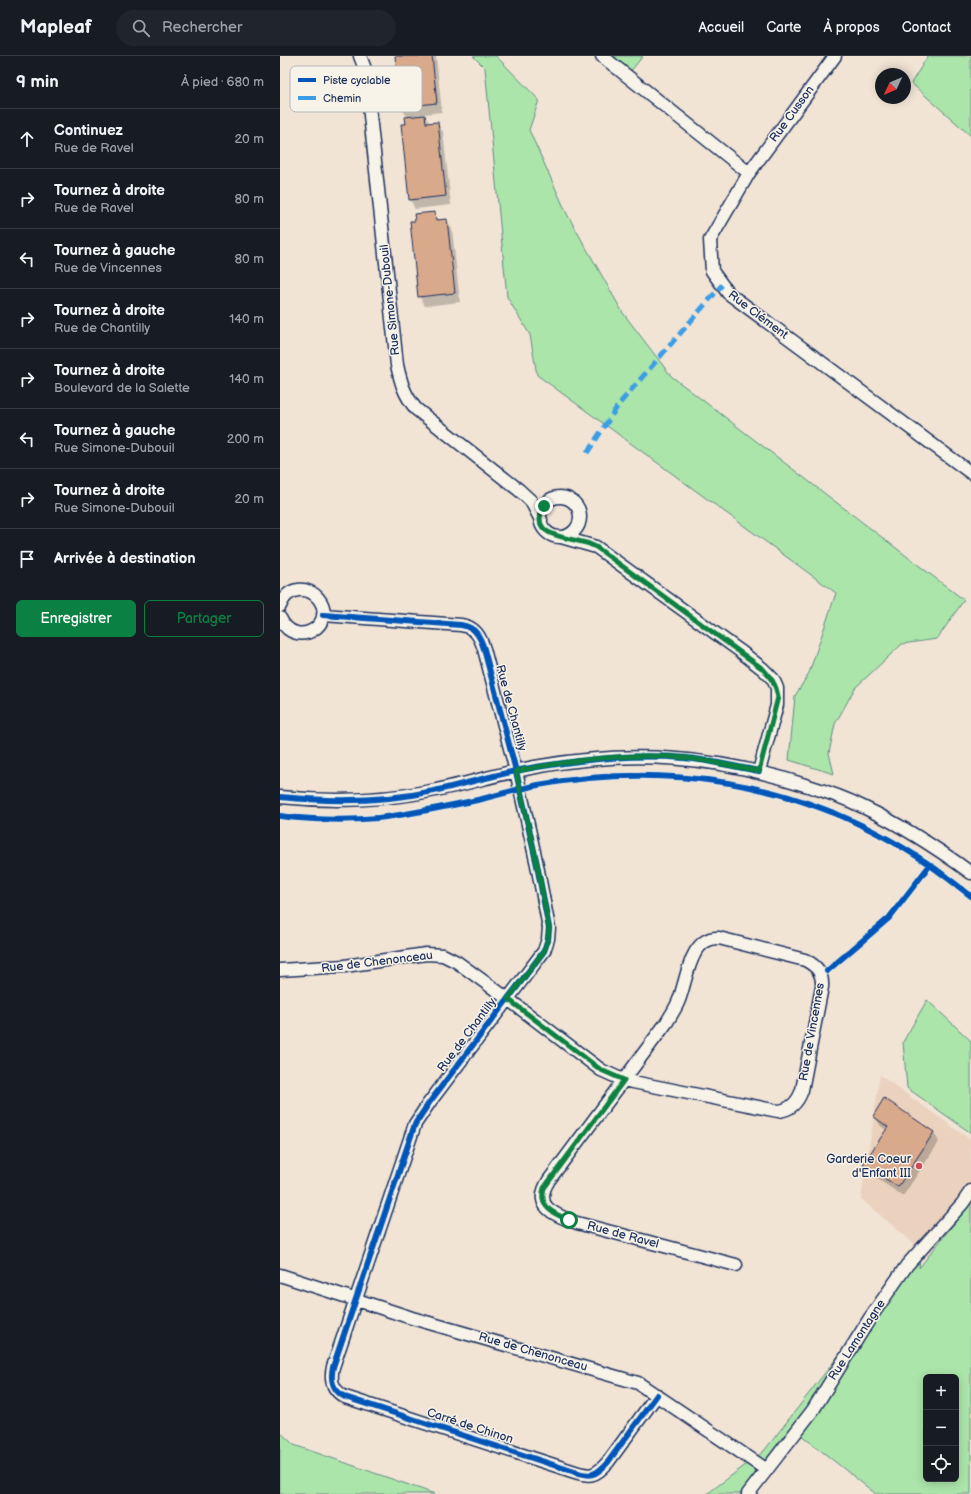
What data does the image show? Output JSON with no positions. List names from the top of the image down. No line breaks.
{"streets":{"street":["Rue Cusson","Rue Simone-Dubouil","Rue Clément","Rue de Chantilly","Rue de Chenonceau","Rue de Vincennes","Rue de Ravel","Rue Lamontagne","Carré de Chinon"]},"crossings":[["Rue Cusson","Rue Clément"],["Rue de Chantilly","Rue de Chenonceau"],["Rue de Chantilly","Rue de Vincennes"],["Rue de Chantilly","Carré de Chinon"],["Rue de Chenonceau","Rue de Vincennes"],["Rue de Chenonceau","Rue Lamontagne"],["Rue de Chenonceau","Carré de Chinon"],["Rue de Vincennes","Rue de Ravel"]],"places":["Garderie Coeur d'Enfant III"],"legend":["Piste cyclable","Chemin"],"north":"bottom left","page":{"header":"Mapleaf","search":"Rechercher","nav":["Accueil","Carte","À propos","Contact"],"heading":["9 min","À pied · 680 m"],"list":[["Continuez","Rue de Ravel","20 m"],["Tournez à droite","Rue de Ravel","80 m"],["Tournez à gauche","Rue de Vincennes","80 m"],["Tournez à droite","Rue de Chantilly","140 m"],["Tournez à droite","Boulevard de la Salette","140 m"],["Tournez à gauche","Rue Simone-Dubouil","200 m"],["Tournez à droite","Rue Simone-Dubouil","20 m"],"Arrivée à destination"],"buttons":["Enregistrer","Partager"],"map_buttons":["+","−"]}}
